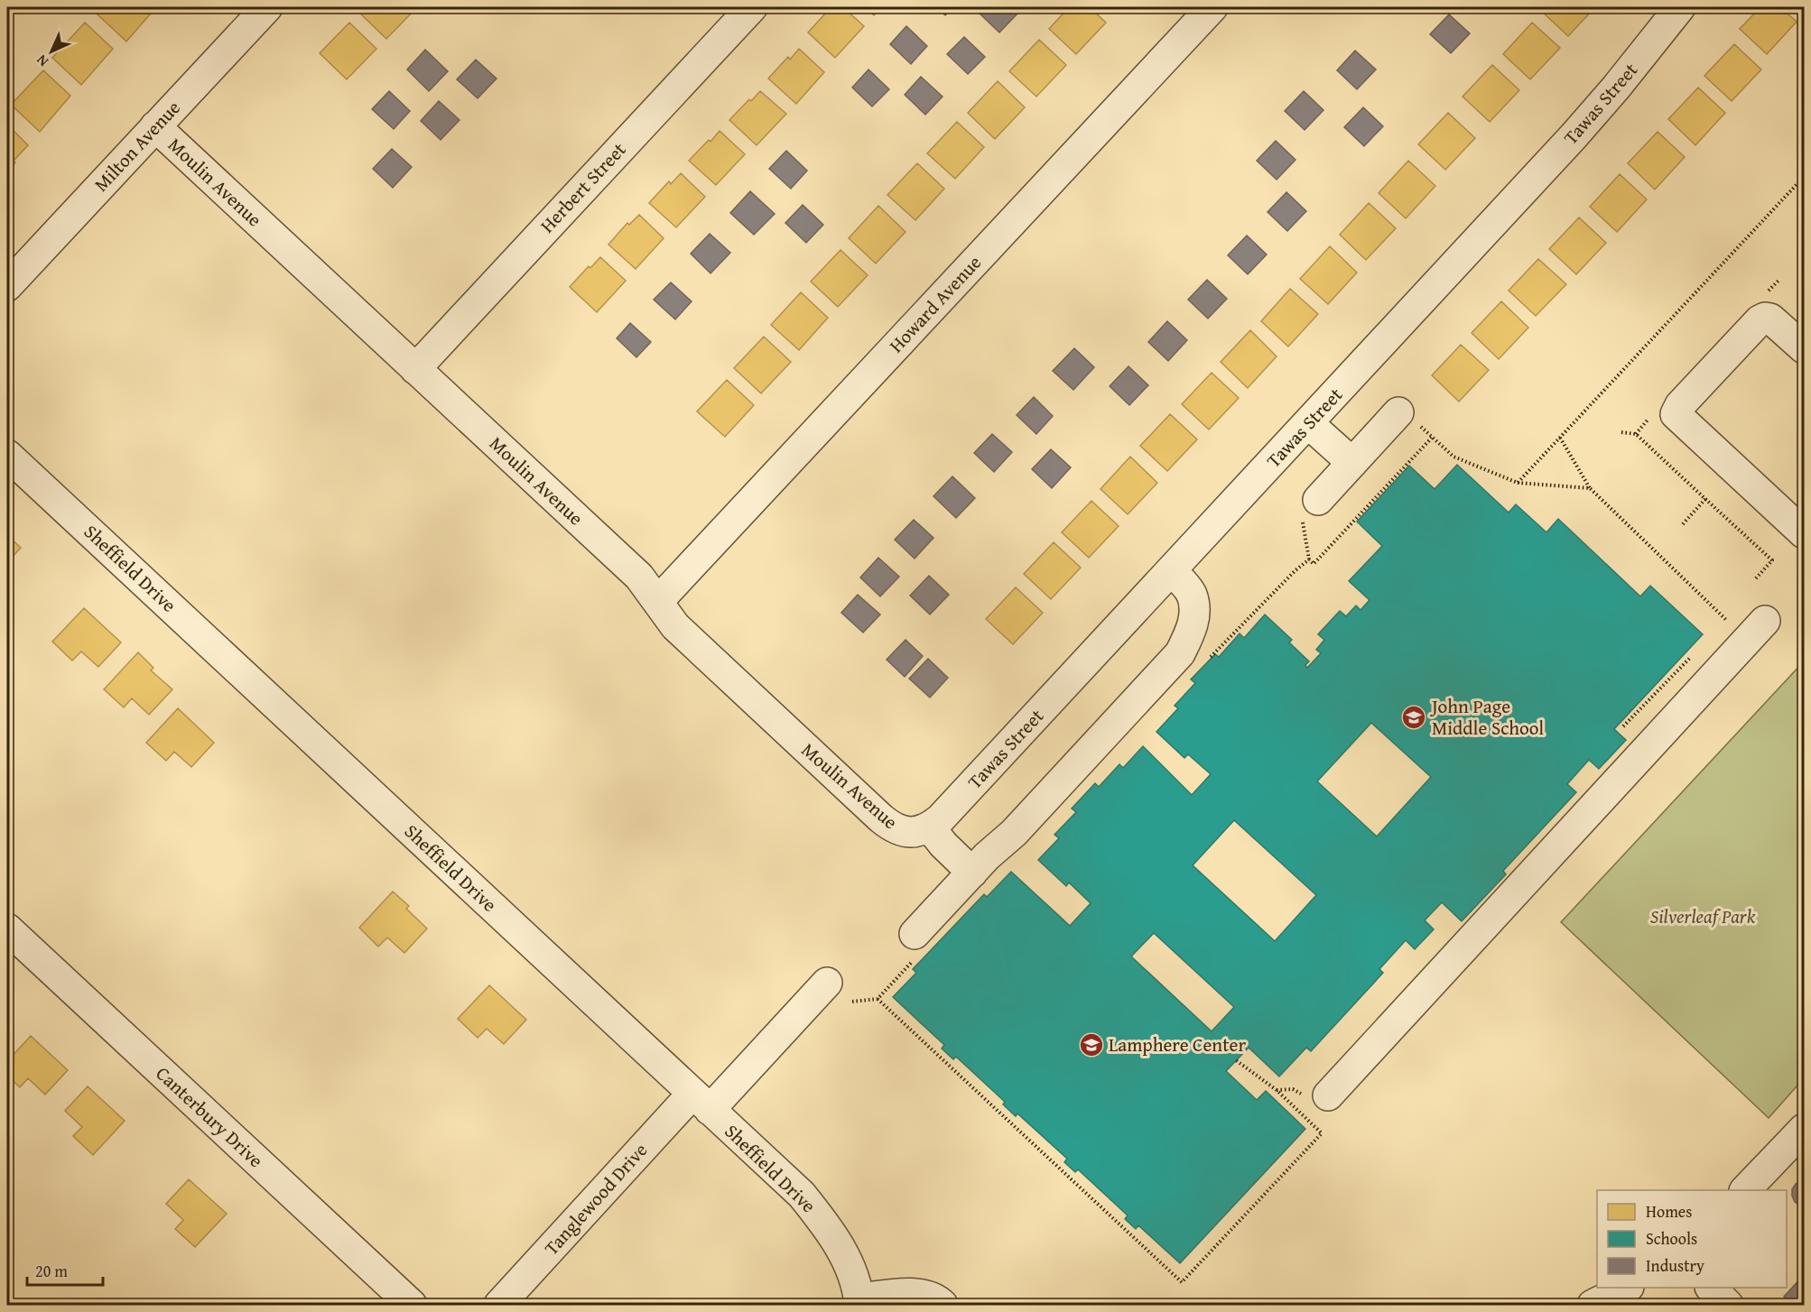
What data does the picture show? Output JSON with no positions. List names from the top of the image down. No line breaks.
{"streets":{"street":["Tawas Street","Milton Avenue","Moulin Avenue","Herbert Street","Howard Avenue","Sheffield Drive","Canterbury Drive","Tanglewood Drive"]},"crossings":[["Tawas Street","Moulin Avenue"],["Milton Avenue","Moulin Avenue"],["Moulin Avenue","Herbert Street"],["Moulin Avenue","Howard Avenue"],["Sheffield Drive","Tanglewood Drive"]],"parks":["Silverleaf Park"],"places":{"school or university":["John Page Middle School","Lamphere Center"]},"legend":["Homes","Schools","Industry"],"scale_bar":"20 m","north":"bottom left"}
